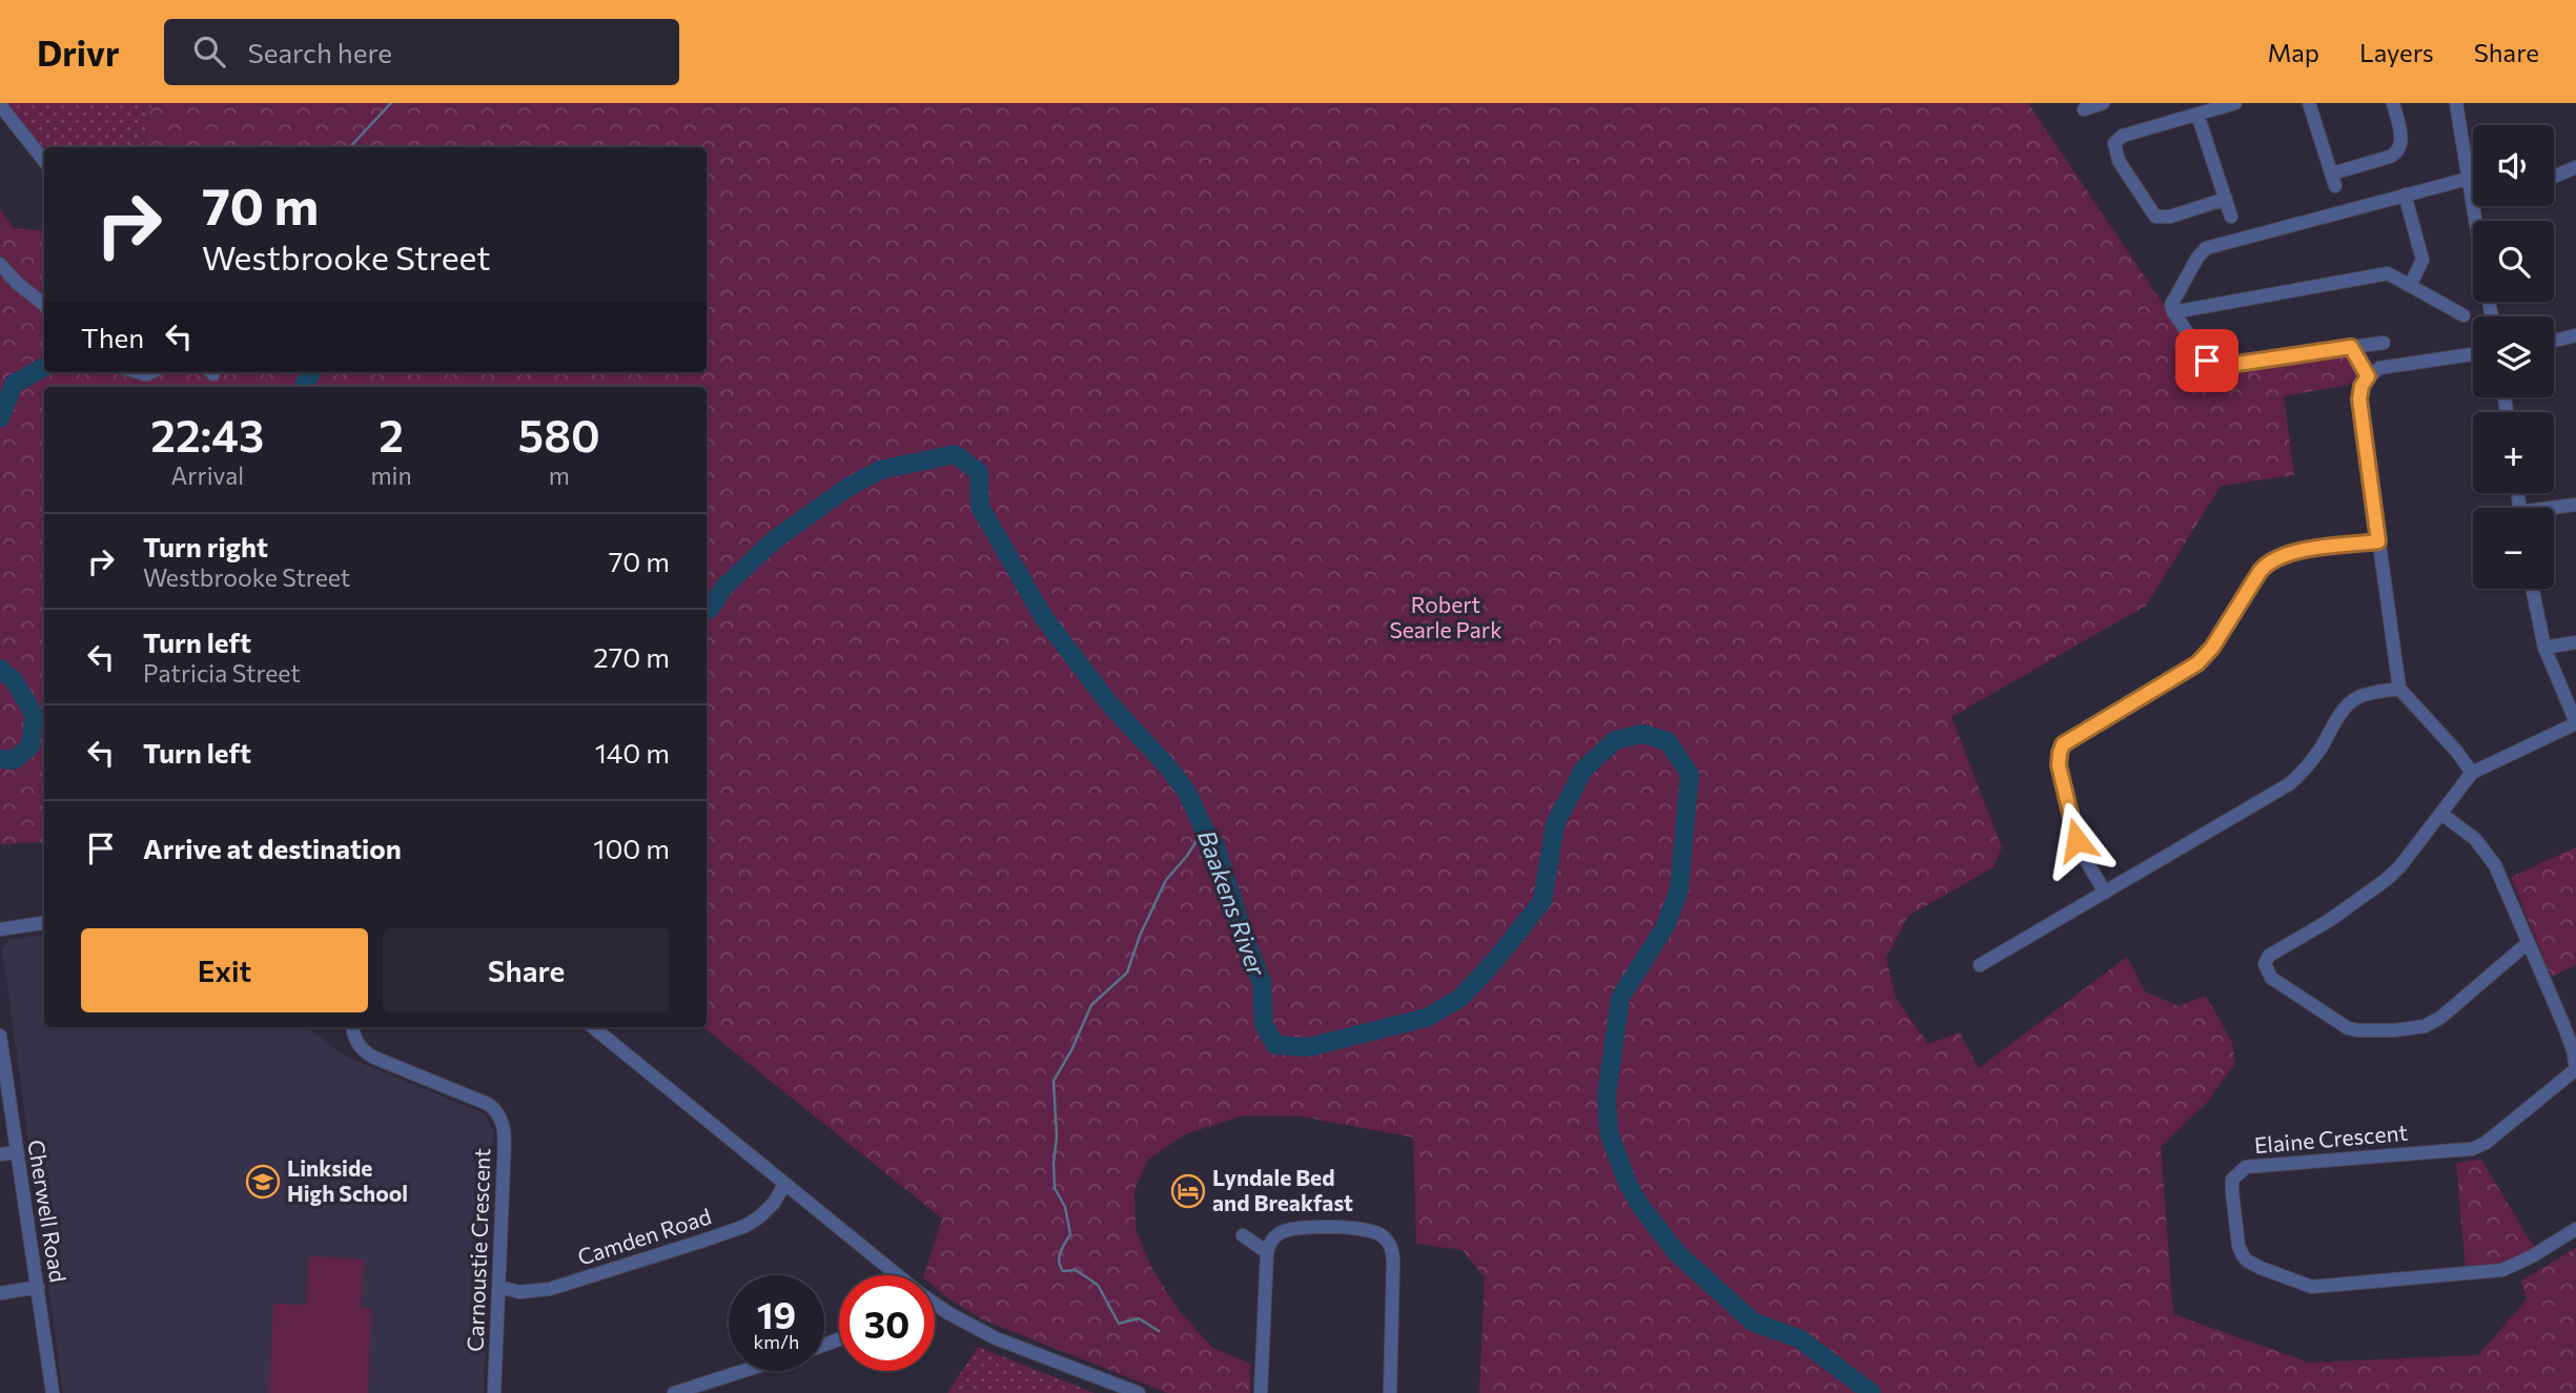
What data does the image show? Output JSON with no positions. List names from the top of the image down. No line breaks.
{"streets":{"street":["Elaine Crescent","Cherwell Road","Camden Road","Carnoustie Crescent"]},"crossings":[["Camden Road","Carnoustie Crescent"]],"water":["Baakens River"],"parks":["Robert Searle Park"],"places":{"school or university":["Linkside High School"],"hotel":["Lyndale Bed and Breakfast"]},"page":{"header":"Drivr","search":"Search here","nav":["Map","Layers","Share"],"map_buttons":["+","−"],"turn":["70 m","Westbrooke Street"],"then":"Then","eta":["22:43","Arrival","2","min","580","m"],"list":[{"name":"Turn right","note":"Westbrooke Street","value":"70 m"},{"name":"Turn left","note":"Patricia Street","value":"270 m"},{"name":"Turn left","value":"140 m"},{"name":"Arrive at destination","value":"100 m"}],"buttons":["Exit","Share"],"speed":"19 km/h","limit":"30"}}
